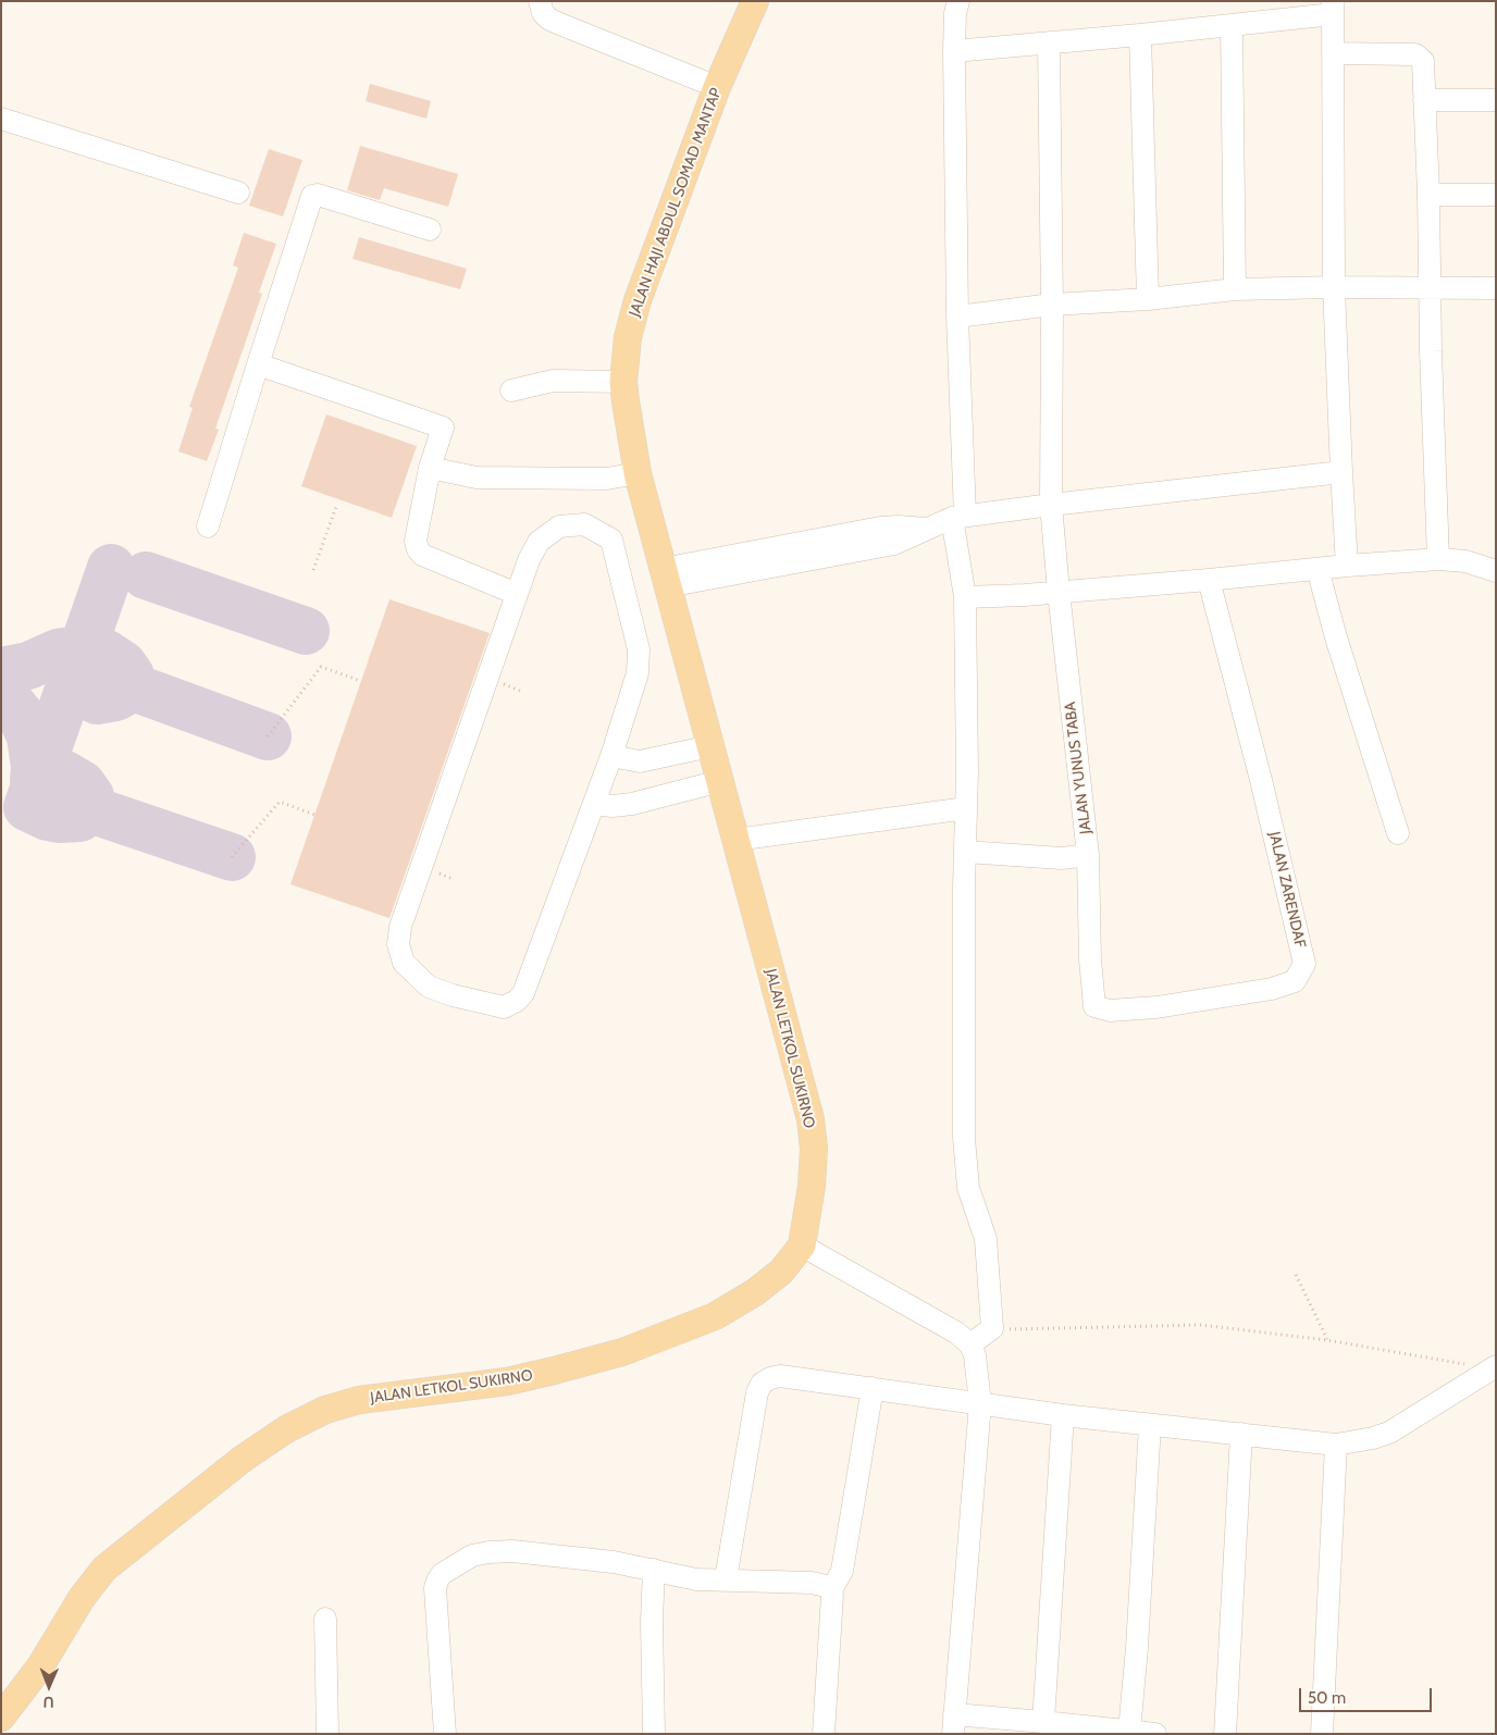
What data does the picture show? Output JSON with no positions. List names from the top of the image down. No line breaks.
{"streets":{"main road":["JALAN HAJI ABDUL SOMAD MANTAP","JALAN LETKOL SUKIRNO"],"street":["JALAN YUNUS TABA","JALAN ZARENDAF"]},"crossings":[["JALAN HAJI ABDUL SOMAD MANTAP","JALAN LETKOL SUKIRNO"],["JALAN YUNUS TABA","JALAN ZARENDAF"]],"scale_bar":"50 m","north":"bottom"}
